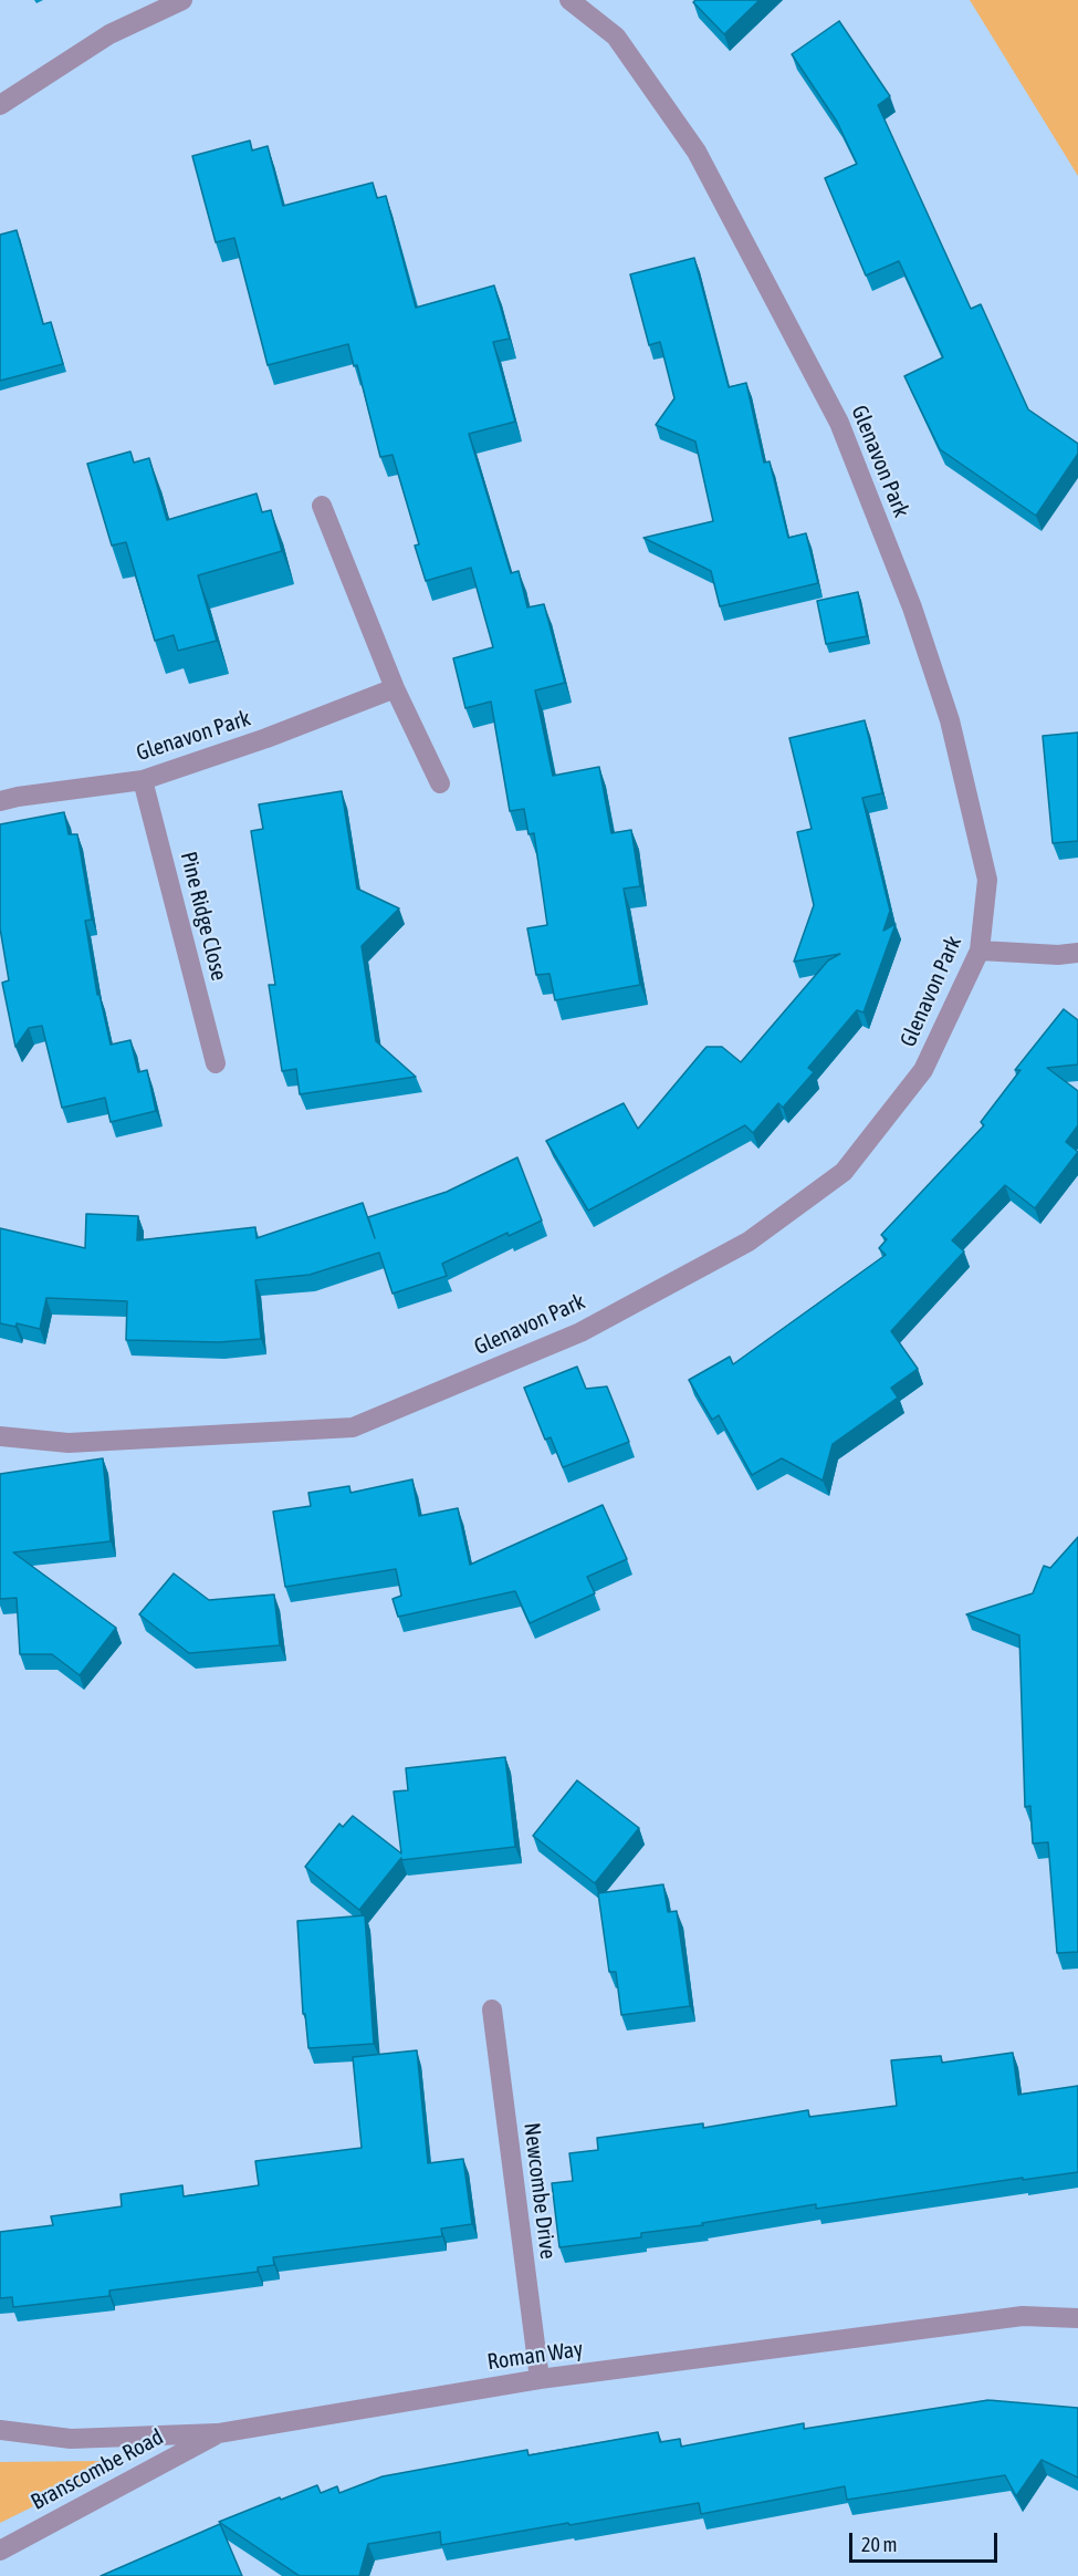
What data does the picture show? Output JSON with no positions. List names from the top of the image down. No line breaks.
{"streets":{"street":["Glenavon Park","Pine Ridge Close","Newcombe Drive","Roman Way","Branscombe Road"]},"crossings":[["Glenavon Park","Pine Ridge Close"],["Newcombe Drive","Roman Way"],["Roman Way","Branscombe Road"]],"scale_bar":"20 m"}
